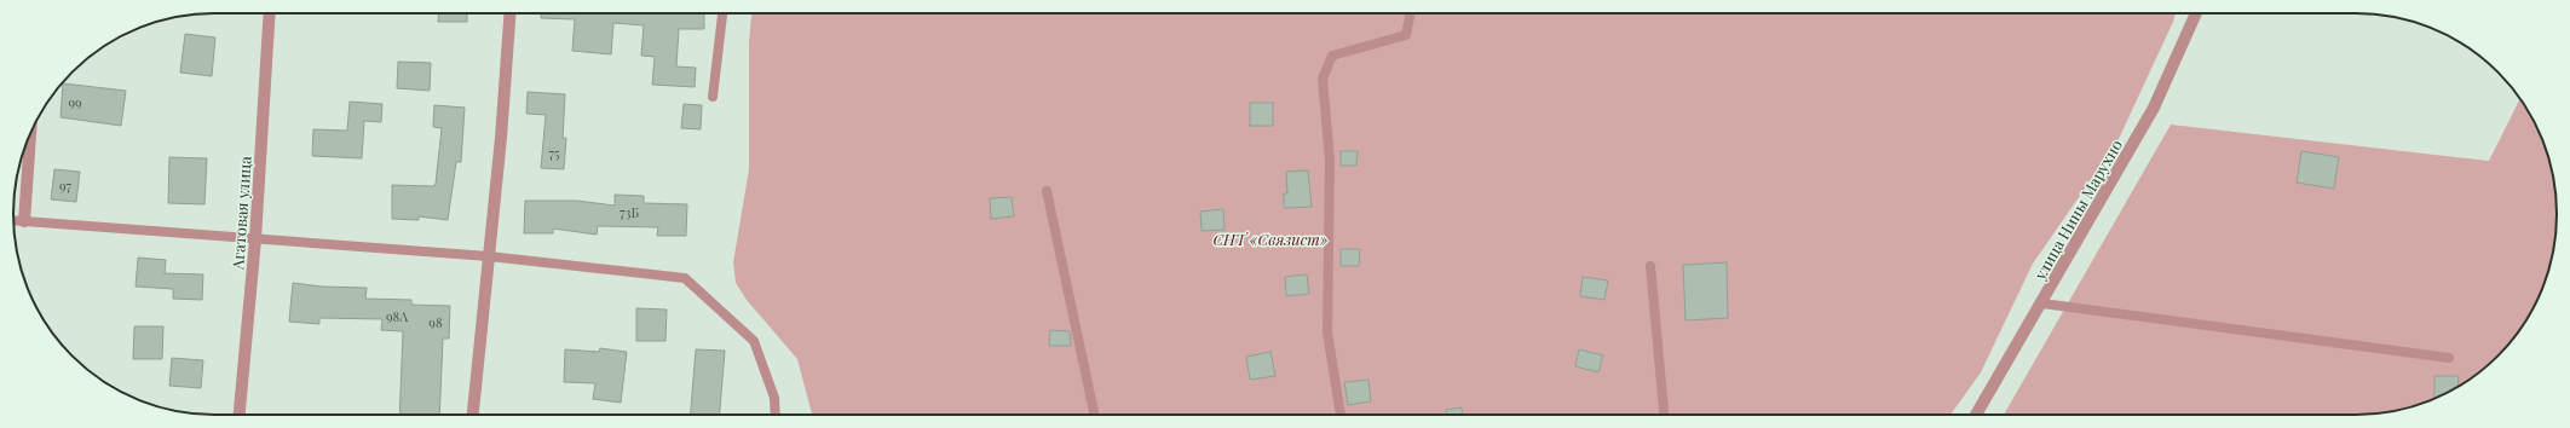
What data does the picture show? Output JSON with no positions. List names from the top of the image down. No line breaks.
{"streets":{"street":["улица Нины Марухно","Агатовая улица"]},"parks":["СНТ «Связист»"],"house_numbers":["99","75","97","73Б","98А","98"]}
